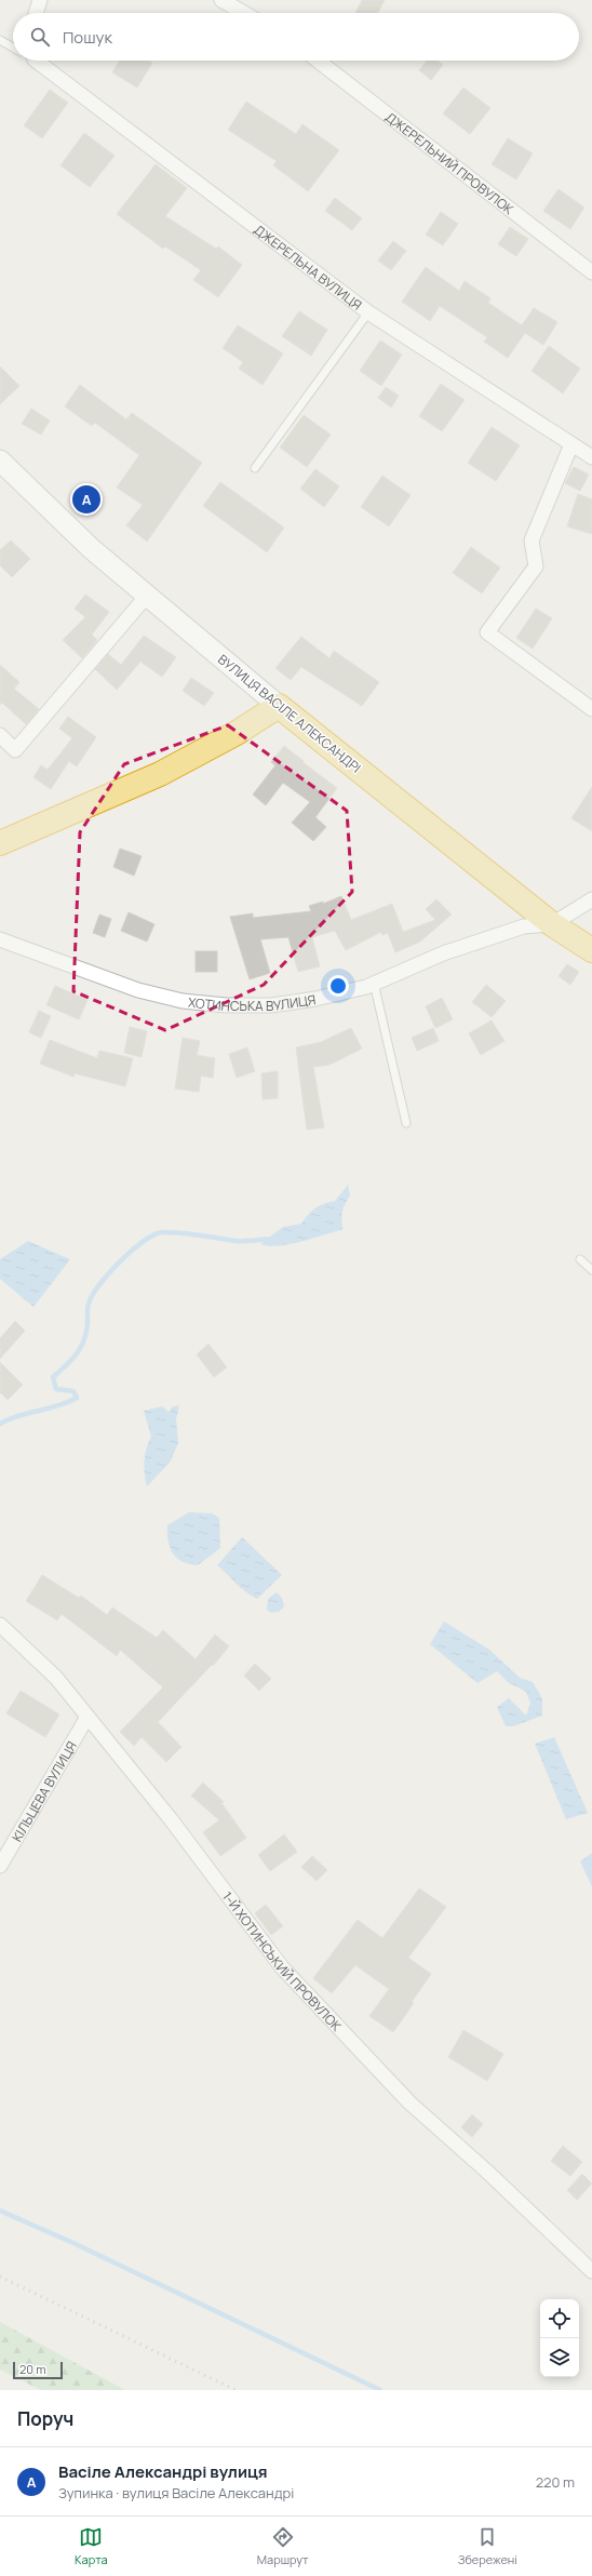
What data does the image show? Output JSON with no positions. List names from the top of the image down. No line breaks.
{"streets":{"highway":["ВУЛИЦЯ ВАСІЛЕ АЛЕКСАНДРІ"],"street":["ДЖЕРЕЛЬНИЙ ПРОВУЛОК","ДЖЕРЕЛЬНА ВУЛИЦЯ","ХОТИНСЬКА ВУЛИЦЯ","КІЛЬЦЕВА ВУЛИЦЯ","1-Й ХОТИНСЬКИЙ ПРОВУЛОК"]},"crossings":[["ВУЛИЦЯ ВАСІЛЕ АЛЕКСАНДРІ","ХОТИНСЬКА ВУЛИЦЯ"],["КІЛЬЦЕВА ВУЛИЦЯ","1-Й ХОТИНСЬКИЙ ПРОВУЛОК"]],"scale_bar":"20 m","page":{"search":"Пошук","pins":"A","scale":"20 m","heading":"Поруч","list":[{"mark":"A","name":"Васіле Александрі вулиця","note":"Зупинка · вулиця Васіле Александрі","value":"220 m"}],"nav":["Карта","Маршрут","Збережені"]}}
